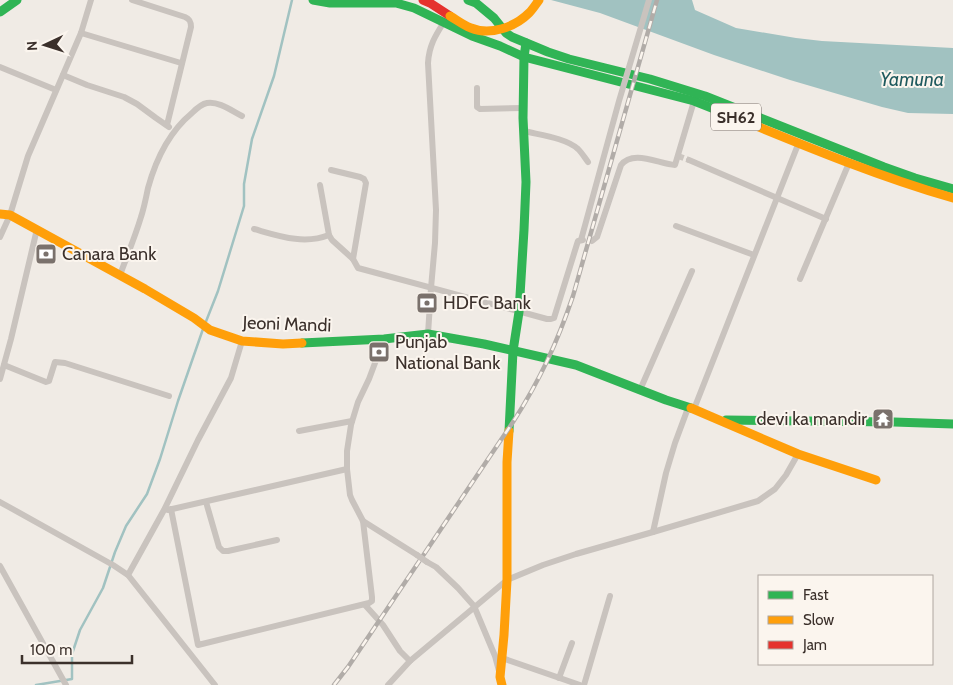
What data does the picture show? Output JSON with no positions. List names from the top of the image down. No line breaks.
{"streets":{"main road":["SH62","Jeoni Mandi"]},"water":["Yamuna"],"places":{"bank":["Canara Bank","HDFC Bank","Punjab National Bank"],"temple":["devi ka mandir"]},"legend":["Fast","Slow","Jam"],"scale_bar":"100 m","north":"left"}
